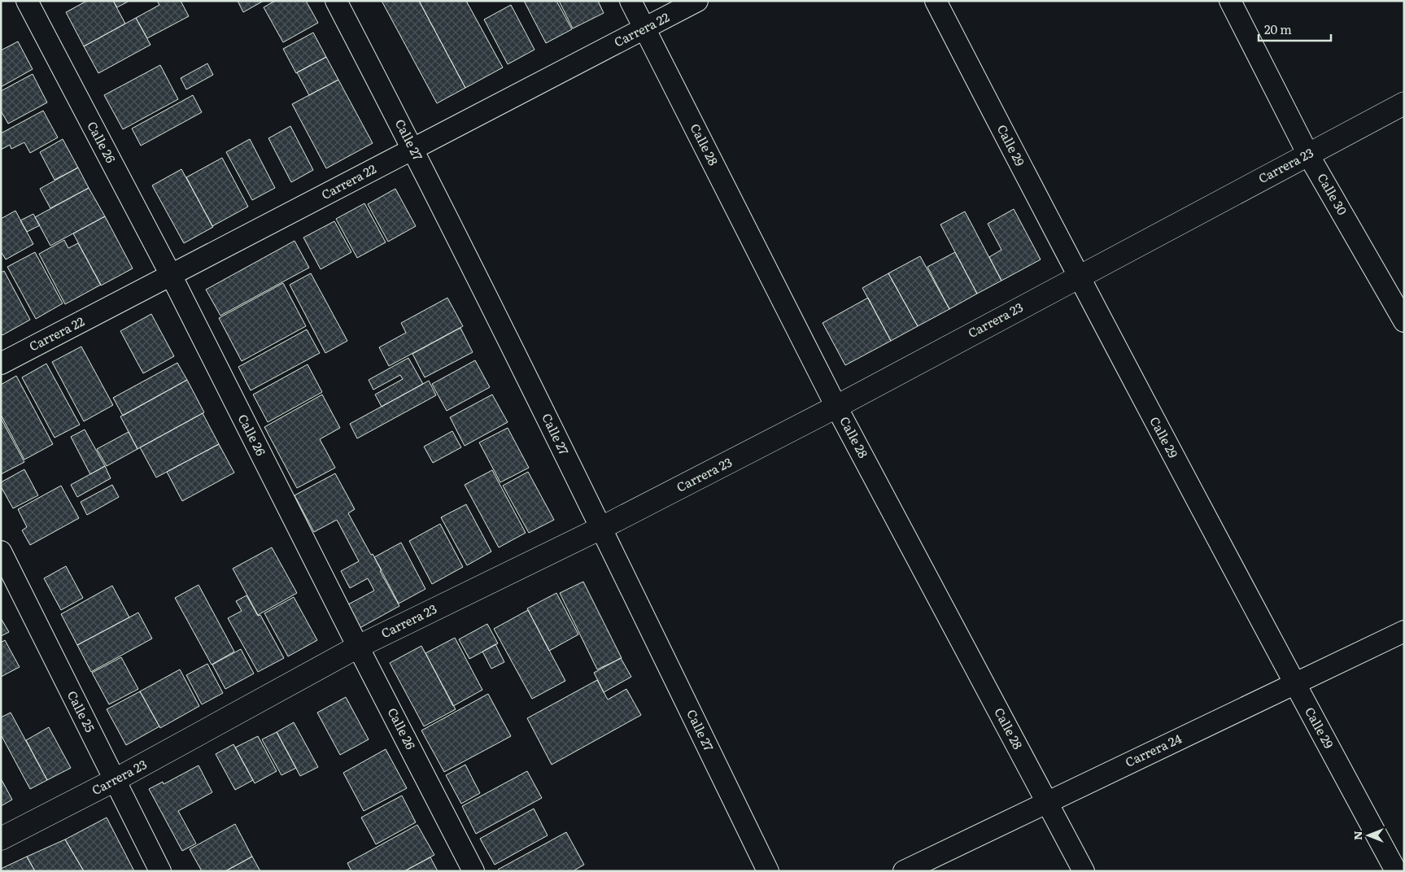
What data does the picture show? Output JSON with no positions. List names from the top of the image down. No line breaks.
{"streets":{"street":["Carrera 22","Calle 27","Calle 26","Calle 28","Calle 29","Carrera 23","Calle 30","Calle 25","Carrera 24"]},"crossings":[["Carrera 22","Calle 27"],["Carrera 22","Calle 26"],["Carrera 22","Calle 28"],["Calle 27","Carrera 23"],["Calle 26","Carrera 23"],["Calle 28","Carrera 23"],["Calle 28","Carrera 24"],["Calle 29","Carrera 23"],["Calle 29","Carrera 24"],["Carrera 23","Calle 30"],["Carrera 23","Calle 25"]],"scale_bar":"20 m","north":"left"}
